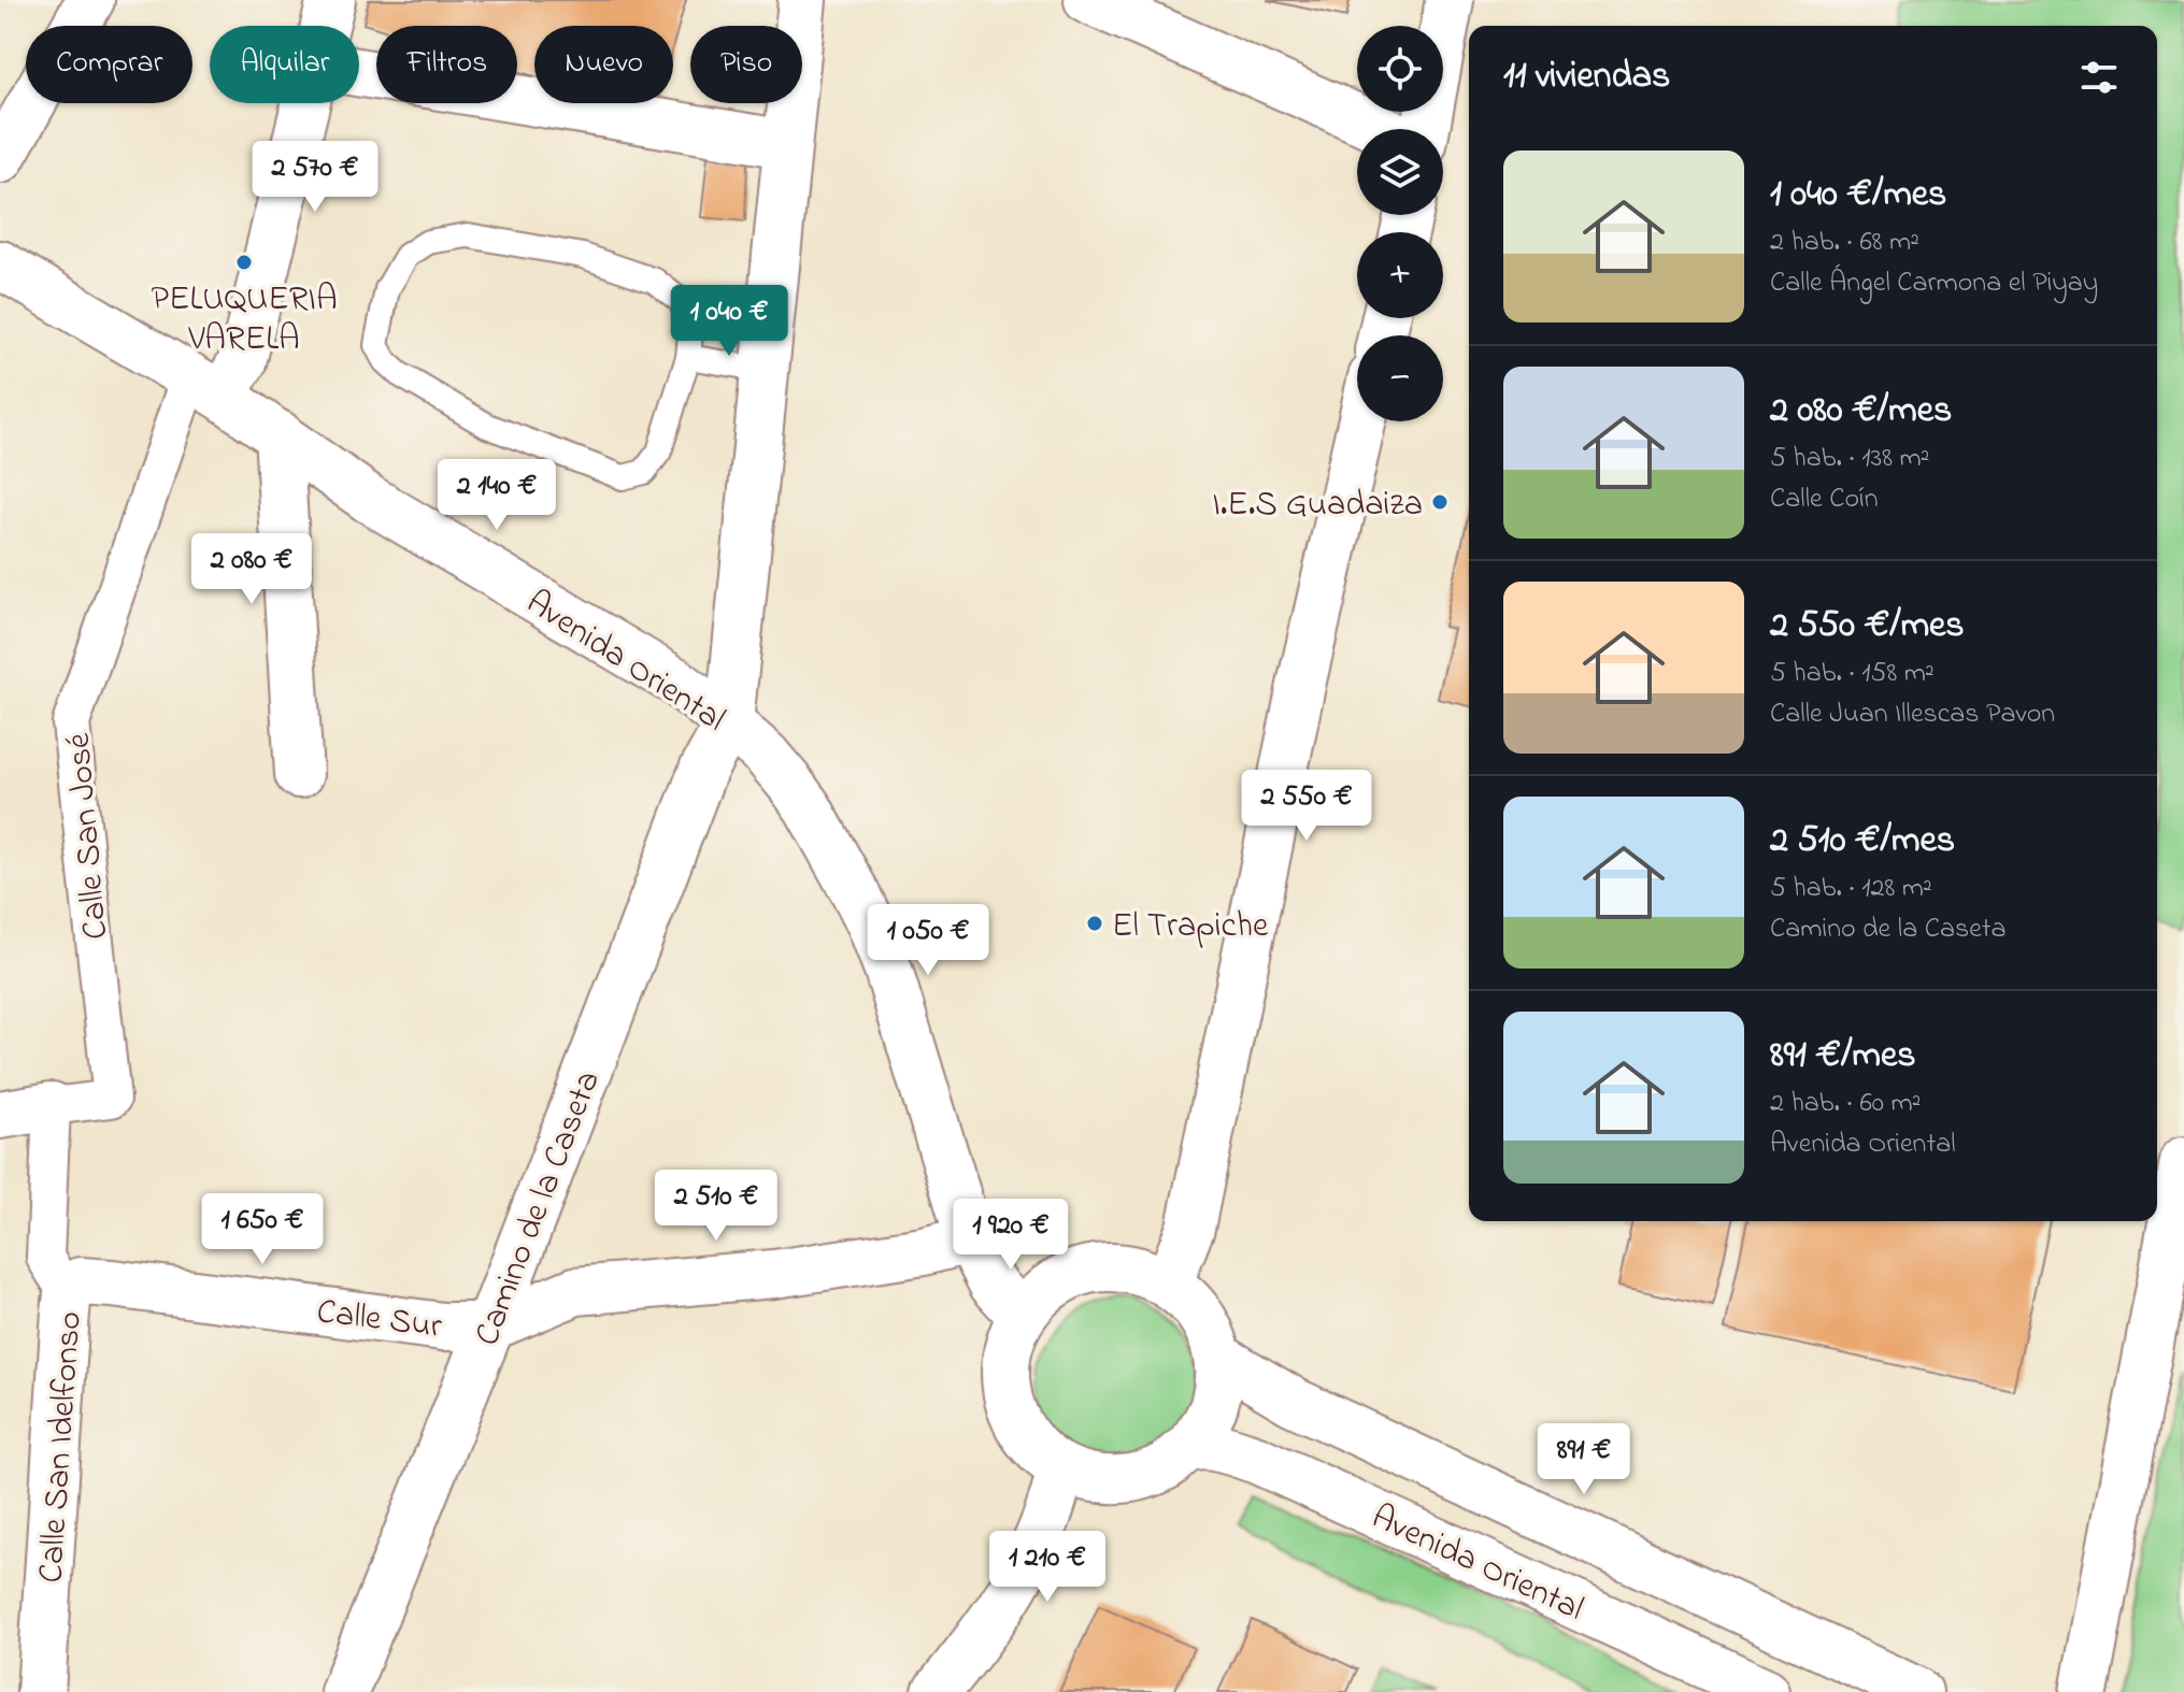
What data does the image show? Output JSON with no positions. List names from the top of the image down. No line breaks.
{"streets":{"street":["Avenida Oriental","Calle San José","Camino de la Caseta","Calle Sur","Calle San Idelfonso"]},"crossings":[["Avenida Oriental","Calle San José"],["Avenida Oriental","Camino de la Caseta"],["Calle San José","Calle San Idelfonso"],["Camino de la Caseta","Calle Sur"],["Calle Sur","Calle San Idelfonso"]],"places":["PELUQUERIA VARELA","I.E.S Guadaiza","El Trapiche"],"page":{"map_buttons":["+","−"],"chip":["Comprar","Alquilar","Filtros","Nuevo","Piso"],"heading":"11 viviendas","list":[{"name":"1 040 €/mes","note":"2 hab. · 68 m² · Calle Ángel Carmona el Piyay"},{"name":"2 080 €/mes","note":"5 hab. · 138 m² · Calle Coín"},{"name":"2 550 €/mes","note":"5 hab. · 158 m² · Calle Juan Illescas Pavon"},{"name":"2 510 €/mes","note":"5 hab. · 128 m² · Camino de la Caseta"},{"name":"891 €/mes","note":"2 hab. · 60 m² · Avenida Oriental"}],"price":["2 570 €","1 040 €","2 140 €","2 080 €","2 550 €","1 050 €","2 510 €","1 650 €","1 920 €","891 €","1 210 €"]}}
